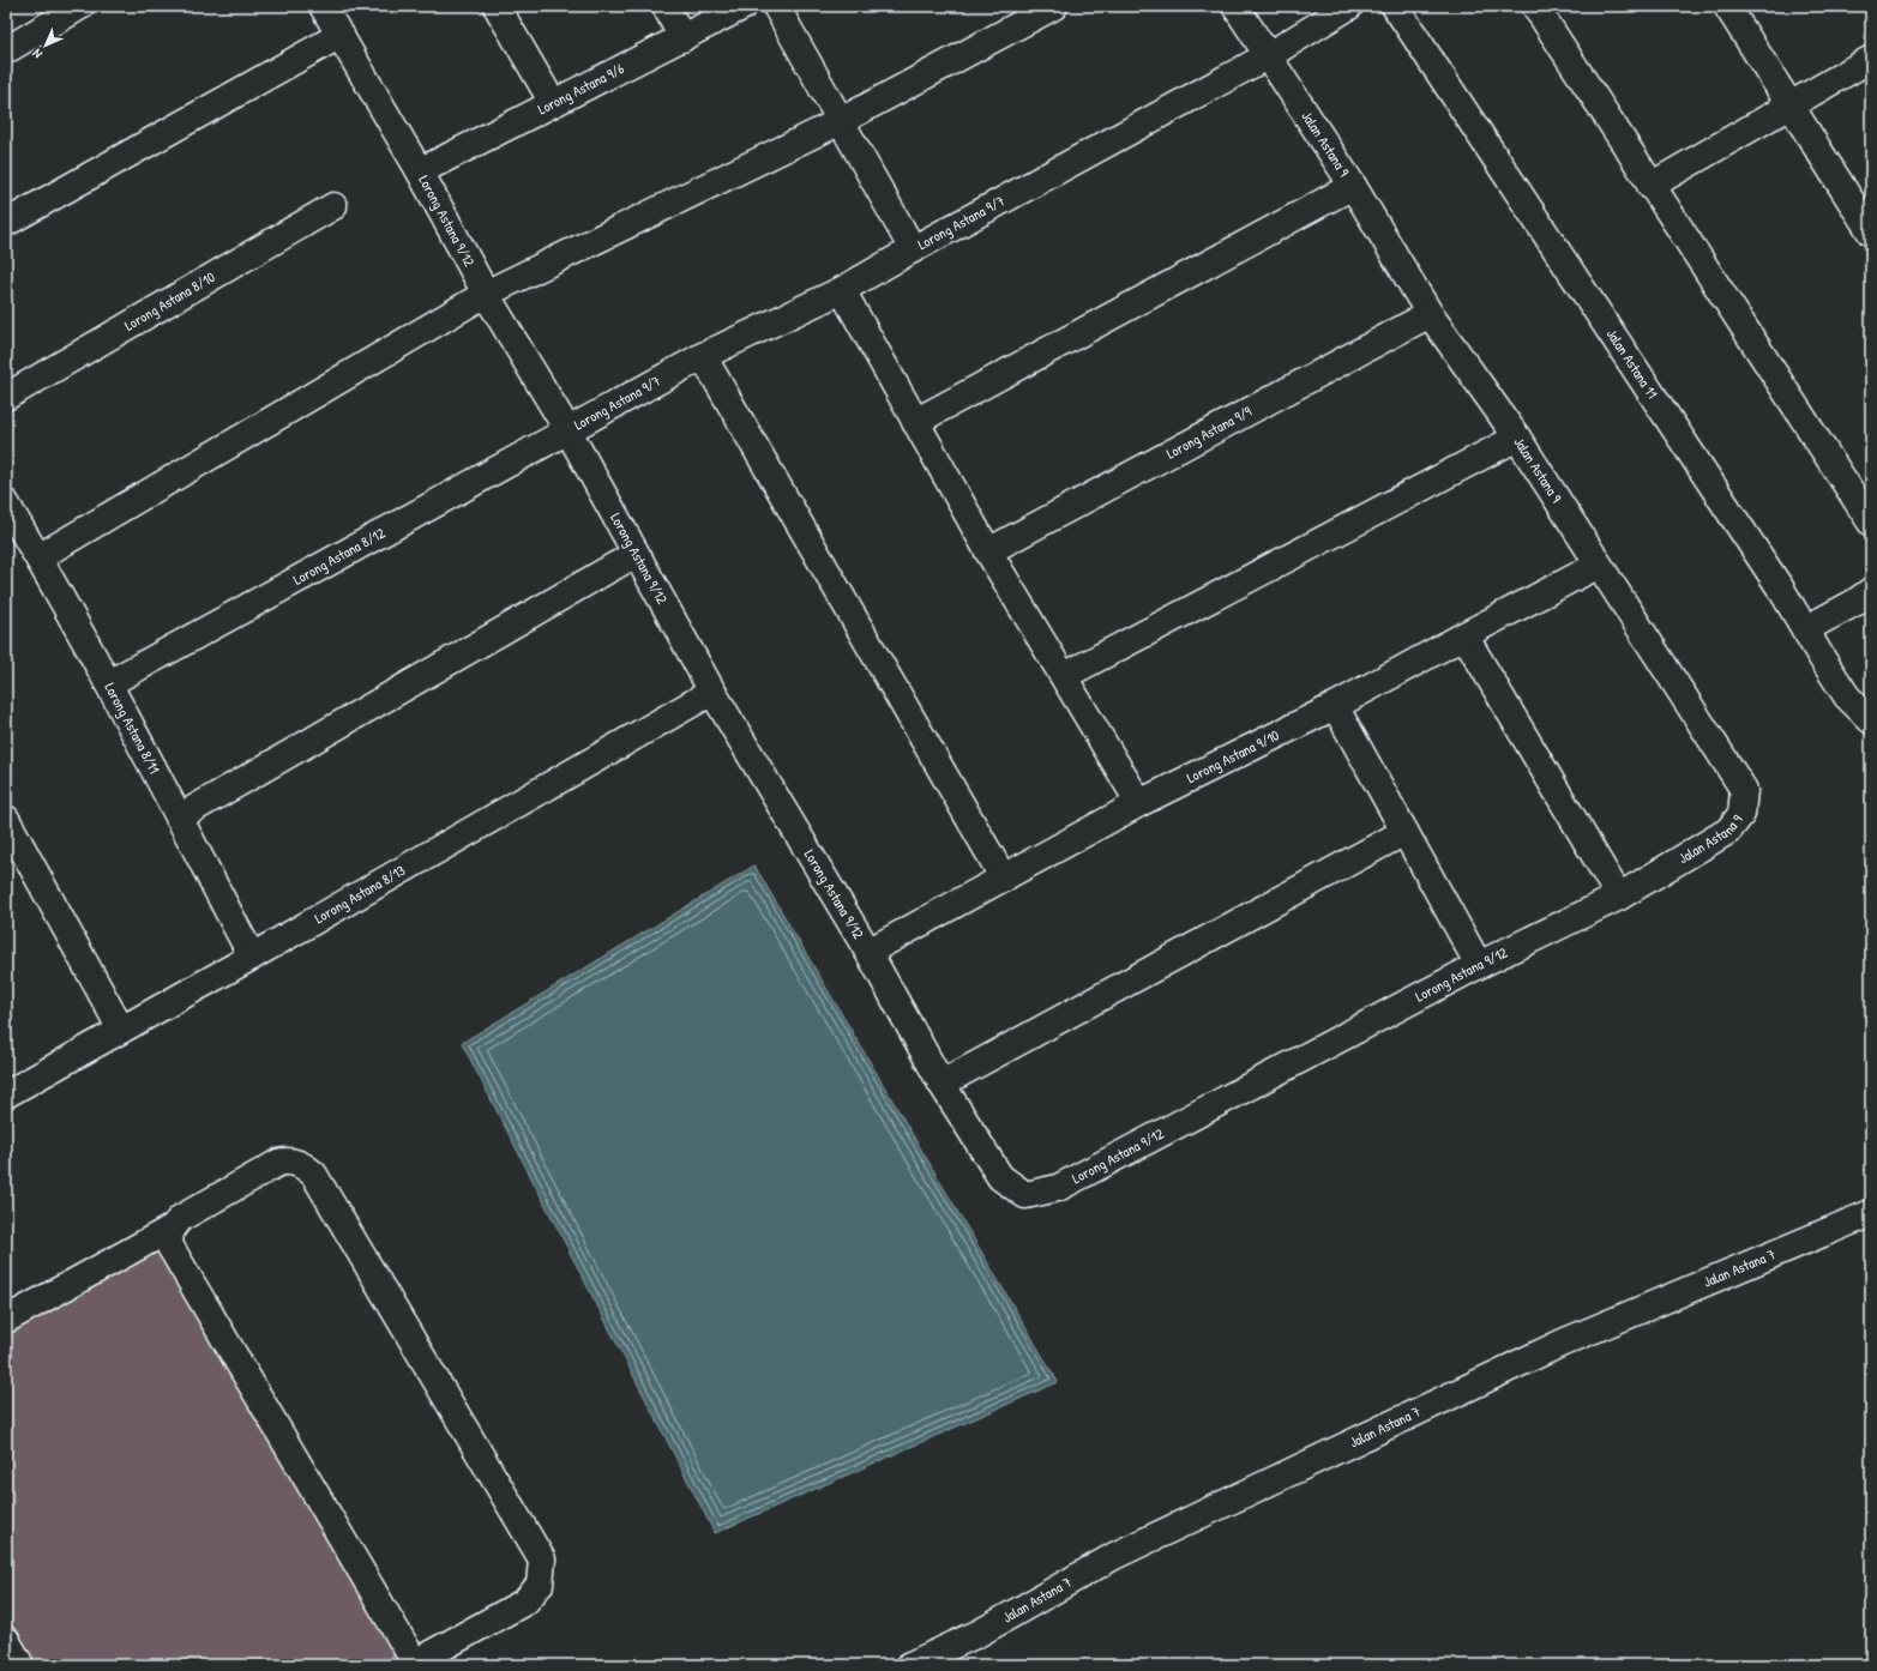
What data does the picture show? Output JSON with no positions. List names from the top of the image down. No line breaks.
{"streets":{"street":["Lorong Astana 9/6","Jalan Astana 9","Lorong Astana 9/12","Lorong Astana 9/7","Lorong Astana 8/10","Jalan Astana 11","Lorong Astana 9/9","Lorong Astana 8/12","Lorong Astana 8/11","Lorong Astana 9/10","Lorong Astana 8/13","Jalan Astana 7"]},"crossings":[["Lorong Astana 9/6","Lorong Astana 9/12"],["Jalan Astana 9","Lorong Astana 9/12"],["Jalan Astana 9","Lorong Astana 9/7"],["Jalan Astana 9","Lorong Astana 9/9"],["Jalan Astana 9","Lorong Astana 9/10"],["Lorong Astana 9/12","Lorong Astana 9/7"],["Lorong Astana 9/12","Lorong Astana 8/12"],["Lorong Astana 9/12","Lorong Astana 9/10"],["Lorong Astana 9/12","Lorong Astana 8/13"],["Lorong Astana 9/7","Lorong Astana 8/12"],["Lorong Astana 8/12","Lorong Astana 8/11"],["Lorong Astana 8/11","Lorong Astana 8/13"]],"north":"bottom left"}
